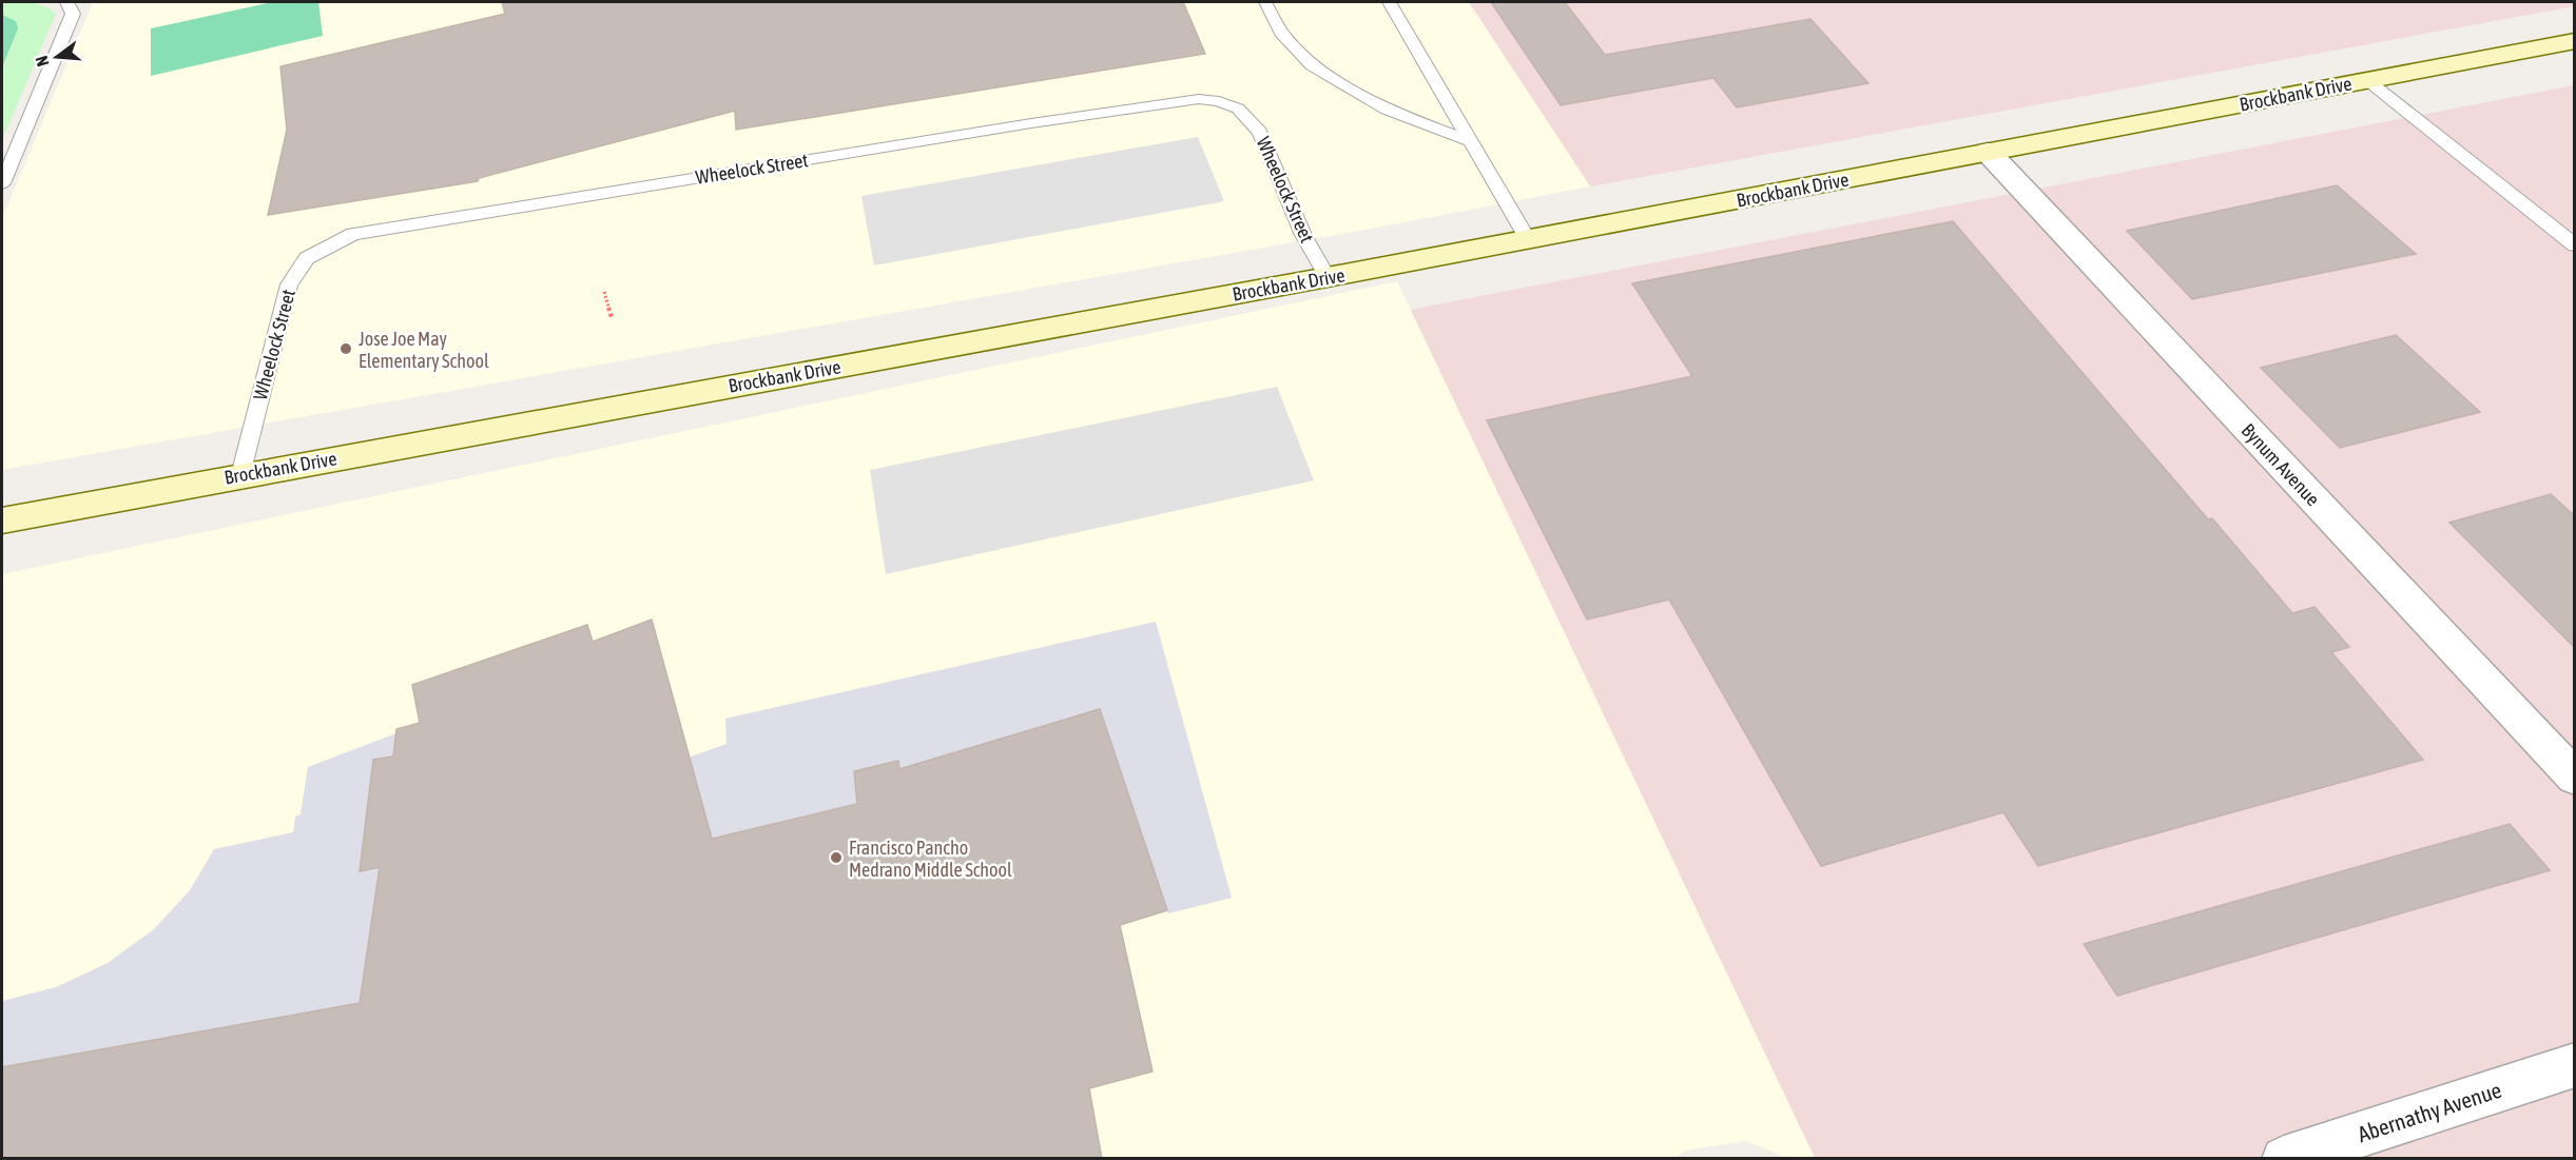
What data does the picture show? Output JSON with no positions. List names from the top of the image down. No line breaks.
{"streets":{"street":["Brockbank Drive","Bynum Avenue","Abernathy Avenue"],"lane":["Wheelock Street"]},"crossings":[["Brockbank Drive","Wheelock Street"],["Brockbank Drive","Bynum Avenue"]],"places":["Jose Joe May Elementary School","Francisco Pancho Medrano Middle School"],"north":"left"}
